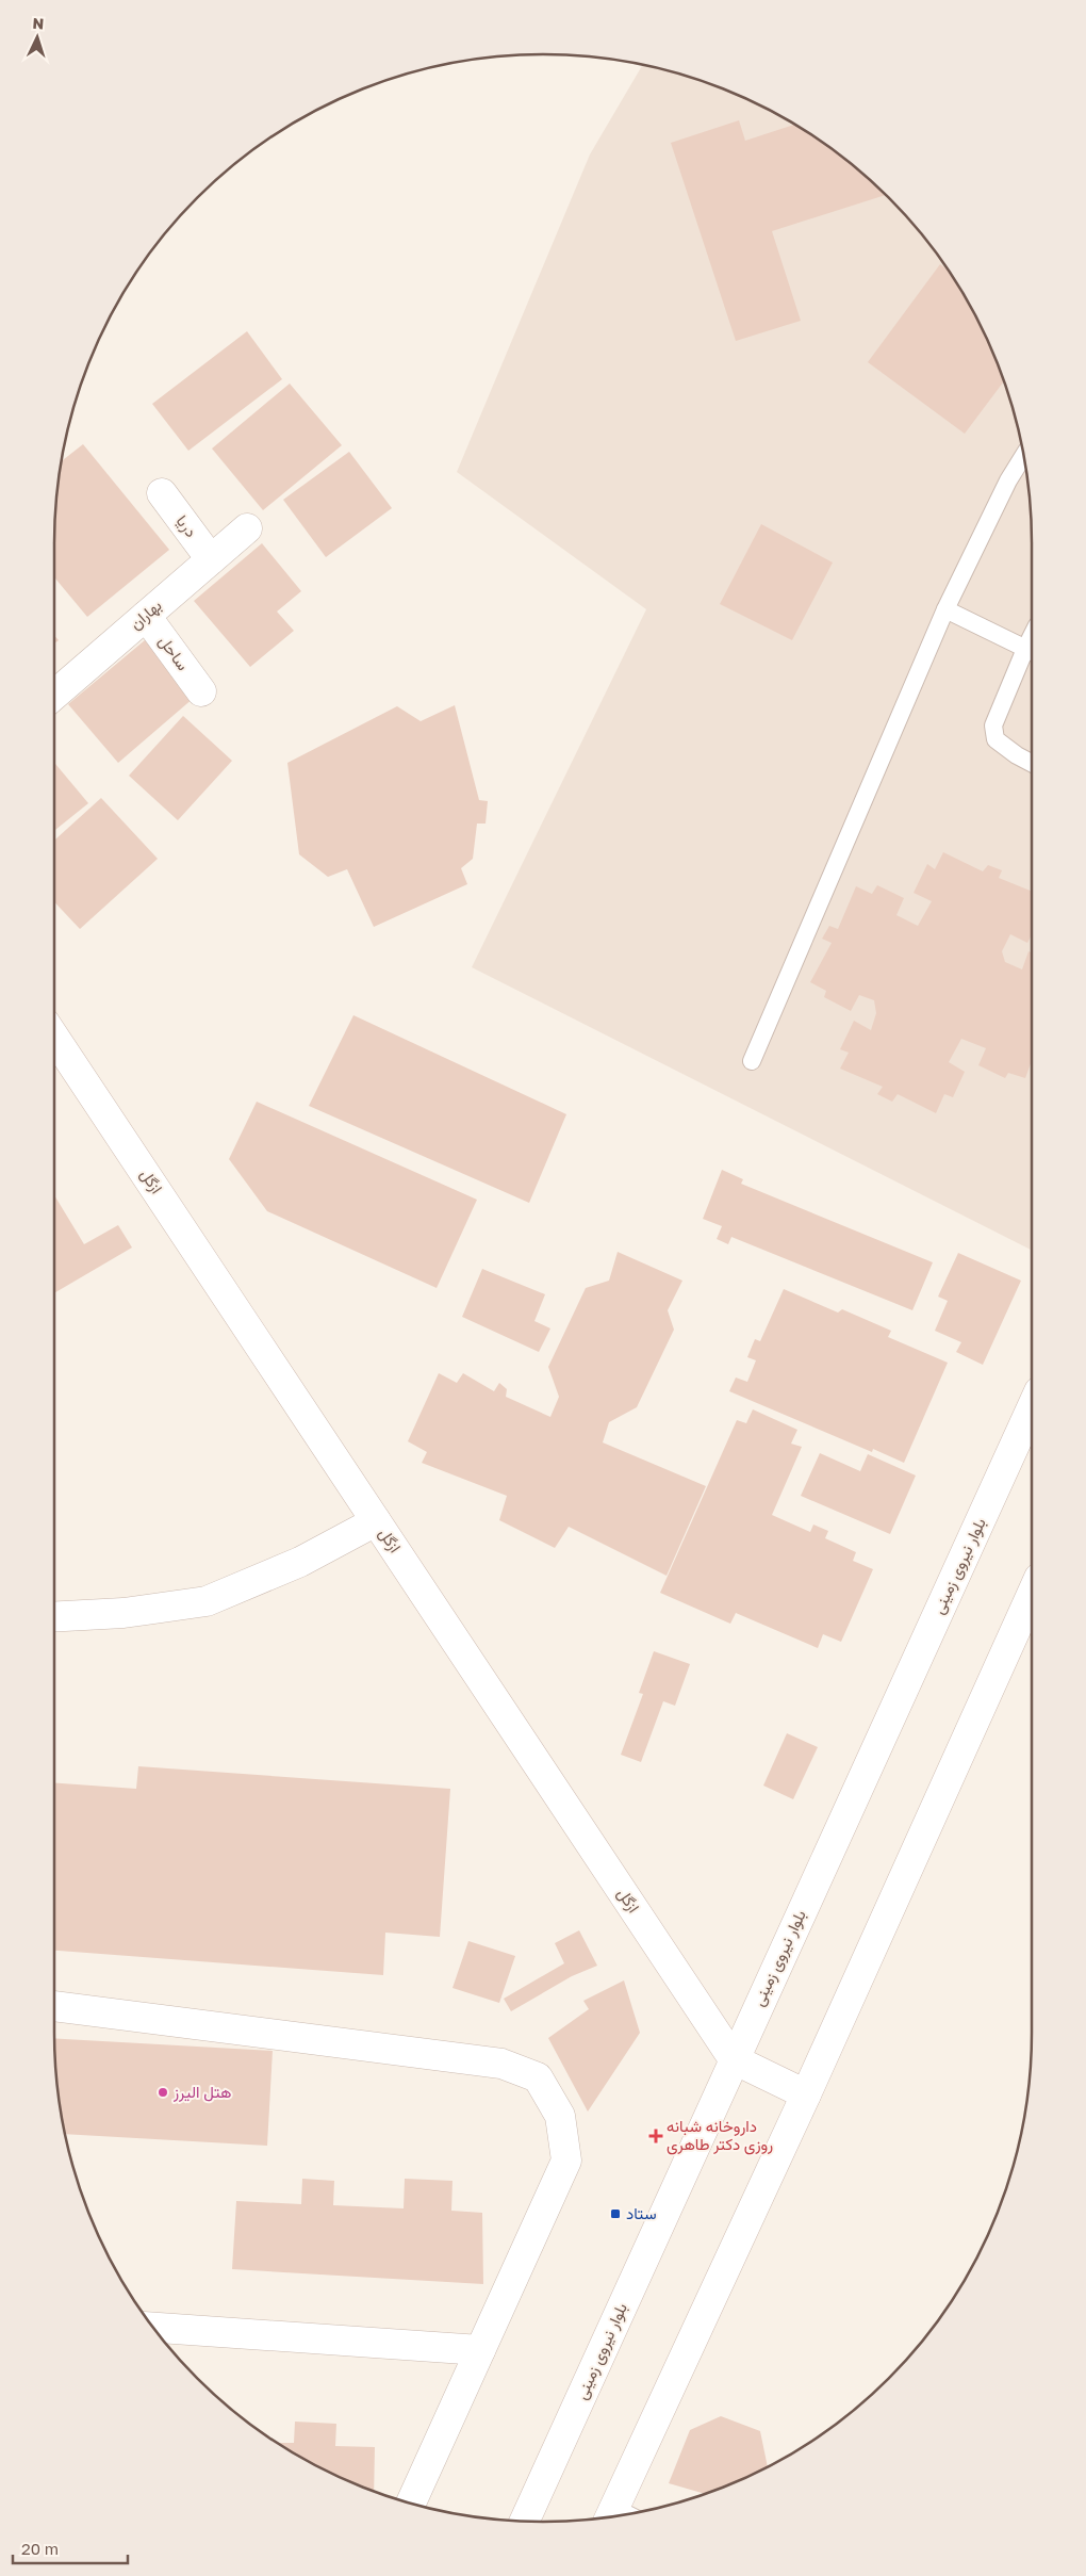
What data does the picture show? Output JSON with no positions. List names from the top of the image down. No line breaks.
{"streets":{"main road":["دریا","بهاران","ساحل","ازگل","بلوار نیروی زمینی"]},"crossings":[["دریا","بهاران"],["بهاران","ساحل"],["ازگل","بلوار نیروی زمینی"]],"places":{"other":["هتل الیرز"],"health":["داروخانه شبانه روزی دکتر طاهری"],"transit":["ستاد"]},"scale_bar":"20 m","north":"top"}
